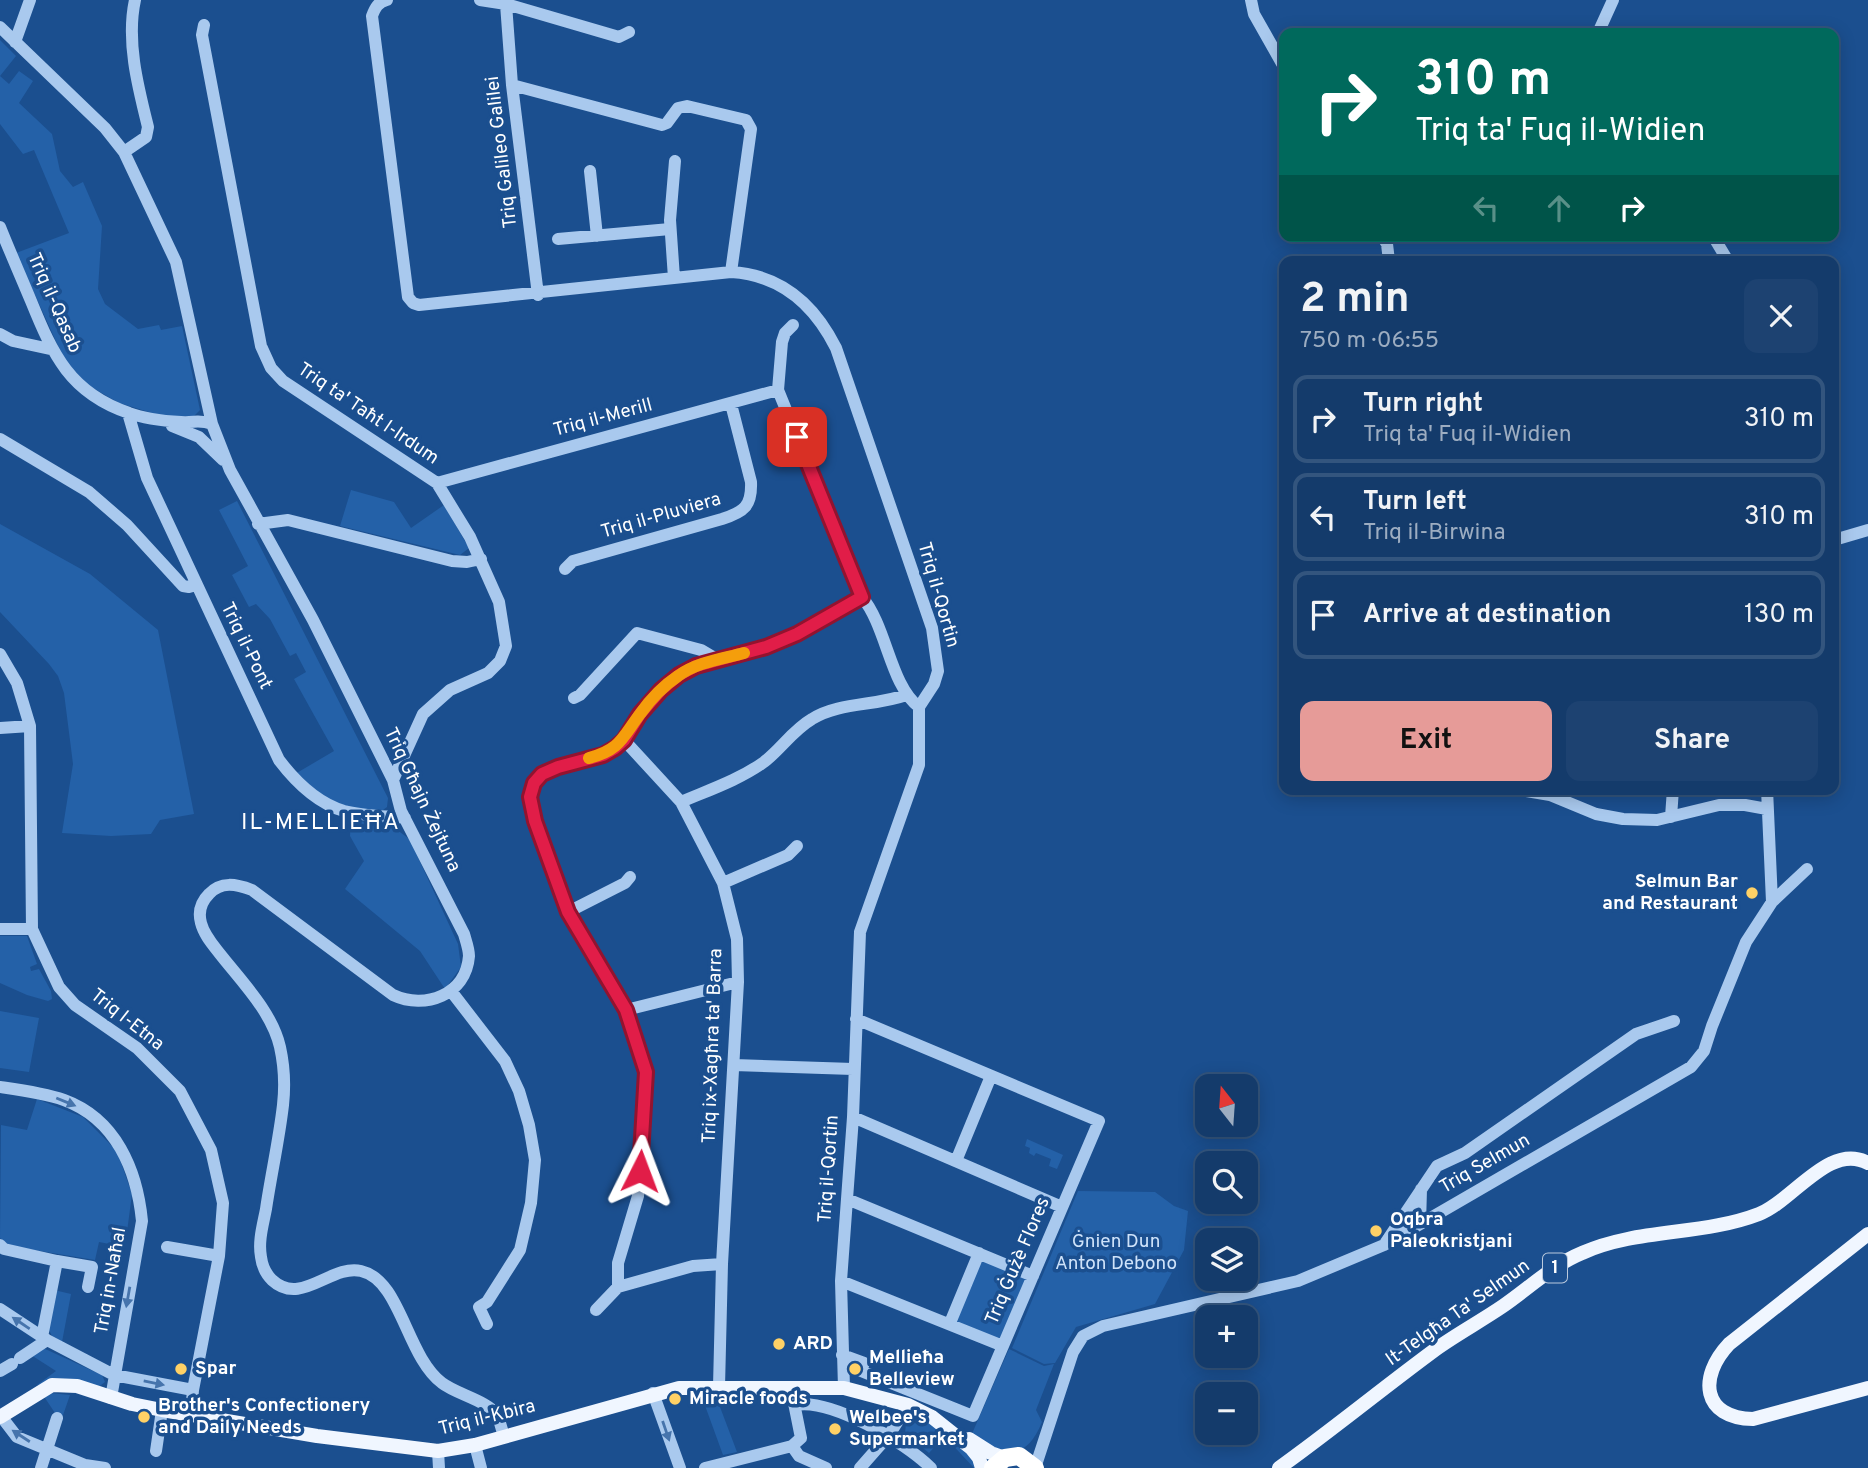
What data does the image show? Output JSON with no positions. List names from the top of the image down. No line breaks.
{"streets":{"main road":["1","It-Telgħa Ta' Selmun","Triq il-Kbira"],"street":["Triq Galileo Galilei","Triq il-Qasab","Triq ta' Taħt l-Irdum","Triq il-Merill","Triq il-Pluviera","Triq il-Qortin","Triq il-Pont","Triq Għajn Żejtuna","Triq l-Etna","Triq ix-Xagħra ta' Barra","Triq Selmun","Triq Ġużè Flores","Triq in-Naħal"]},"crossings":[["Triq Galileo Galilei","Triq il-Qortin"],["Triq il-Qasab","Triq il-Pont"],["Triq il-Qasab","Triq Għajn Żejtuna"],["Triq ta' Taħt l-Irdum","Triq il-Merill"],["Triq ta' Taħt l-Irdum","Triq Għajn Żejtuna"],["Triq il-Merill","Triq il-Pluviera"],["Triq il-Qortin","Triq Ġużè Flores"],["Triq il-Qortin","Triq il-Kbira"],["Triq il-Pont","Triq Għajn Żejtuna"],["Triq l-Etna","Triq il-Kbira"],["Triq ix-Xagħra ta' Barra","Triq il-Kbira"],["Triq Selmun","Triq il-Kbira"],["Triq in-Naħal","Triq il-Kbira"]],"one_way":["Triq in-Naħal"],"districts":["IL-MELLIEĦA"],"parks":["Ġnien Dun Anton Debono"],"places":["Selmun Bar and Restaurant","Oqbra Paleokristjani","ARD","Spar","Mellieħa Belleview","Miracle foods","Brother's Confectionery and Daily Needs","Welbee's Supermarket"],"north":"top","page":{"turn":["310 m","Triq ta' Fuq il-Widien"],"heading":["2 min","750 m · 06:55"],"list":[{"name":"Turn right","note":"Triq ta' Fuq il-Widien","value":"310 m"},{"name":"Turn left","note":"Triq il-Birwina","value":"310 m"},{"name":"Arrive at destination","value":"130 m"}],"buttons":["Exit","Share"],"map_buttons":["+","−"]}}
